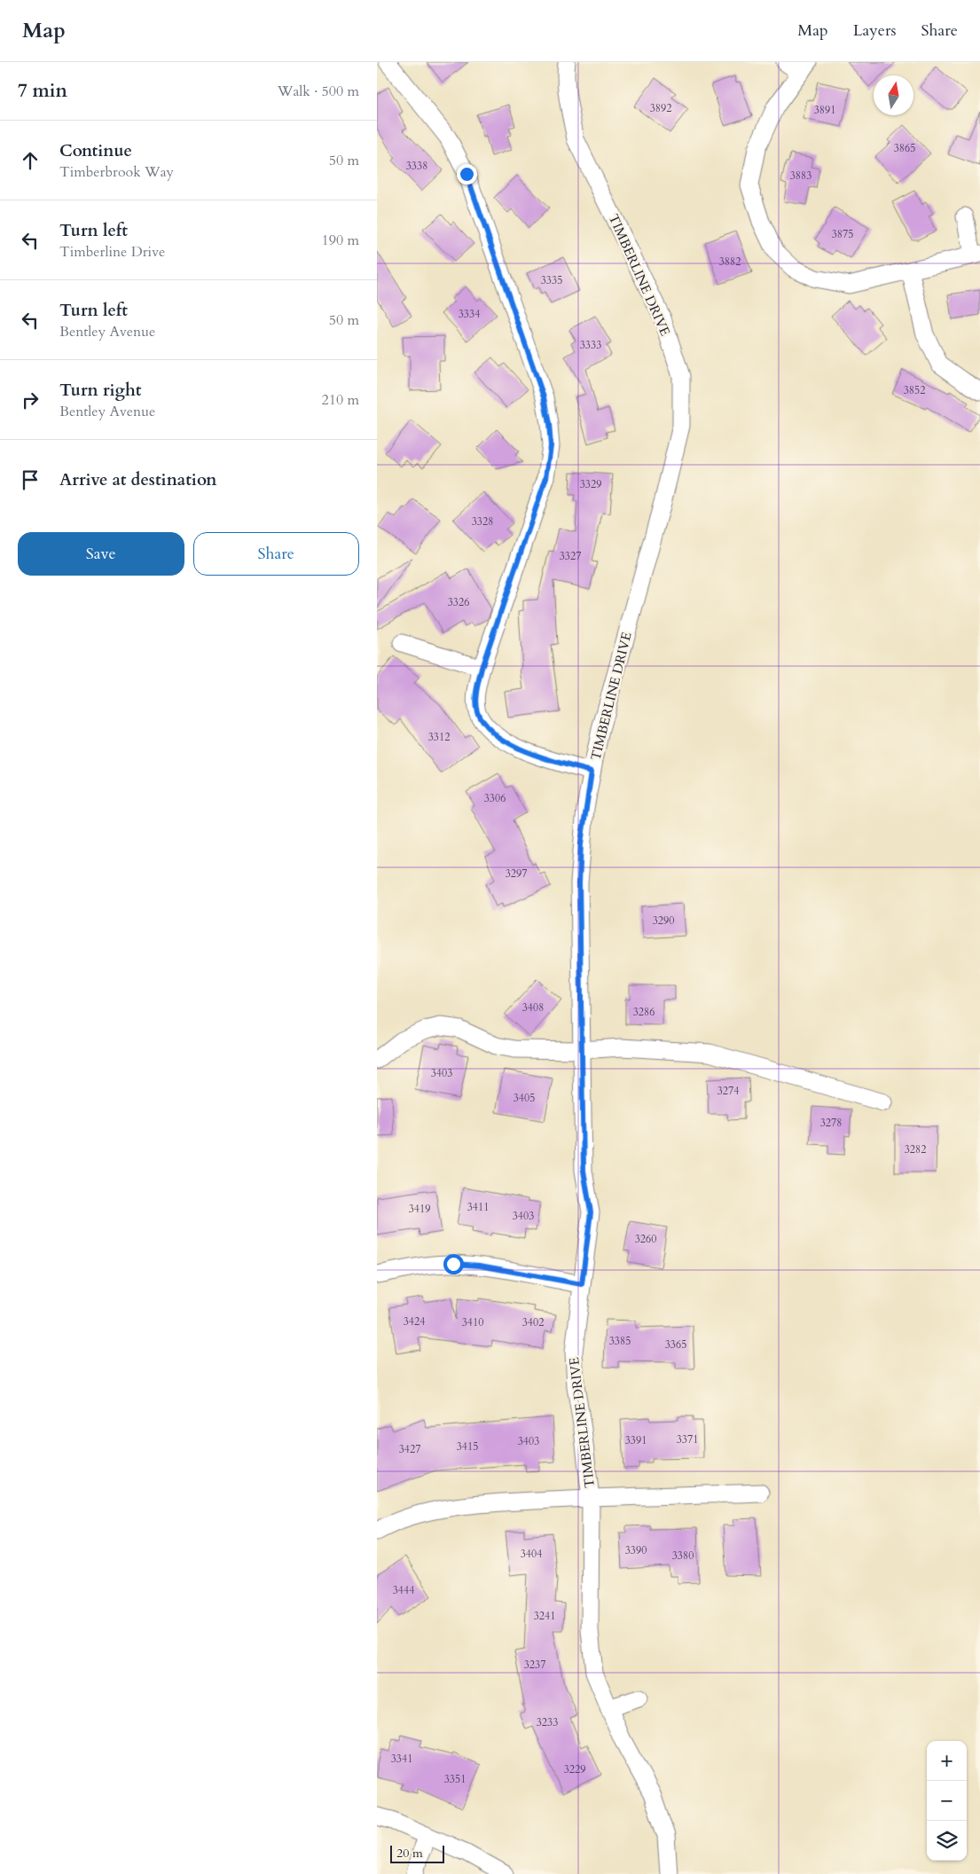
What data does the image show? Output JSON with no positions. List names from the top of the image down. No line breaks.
{"streets":{"street":["TIMBERLINE DRIVE"]},"house_numbers":["3892","3891","3865","3338","3883","3875","3882","3335","3334","3333","3852","3329","3328","3327","3326","3312","3306","3297","3290","3408","3286","3403","3274","3405","3278","3282","3411","3419","3403","3260","3424","3410","3402","3385","3365","3371","3391","3403","3415","3427","3390","3404","3380","3444","3241","3237","3233","3341","3229","3351"],"scale_bar":"20 m","north":"top","page":{"header":"Map","nav":["Map","Layers","Share"],"heading":["7 min","Walk · 500 m"],"list":[["Continue","Timberbrook Way","50 m"],["Turn left","Timberline Drive","190 m"],["Turn left","Bentley Avenue","50 m"],["Turn right","Bentley Avenue","210 m"],"Arrive at destination"],"buttons":["Save","Share"],"map_buttons":["+","−"],"scale":"20 m"}}
